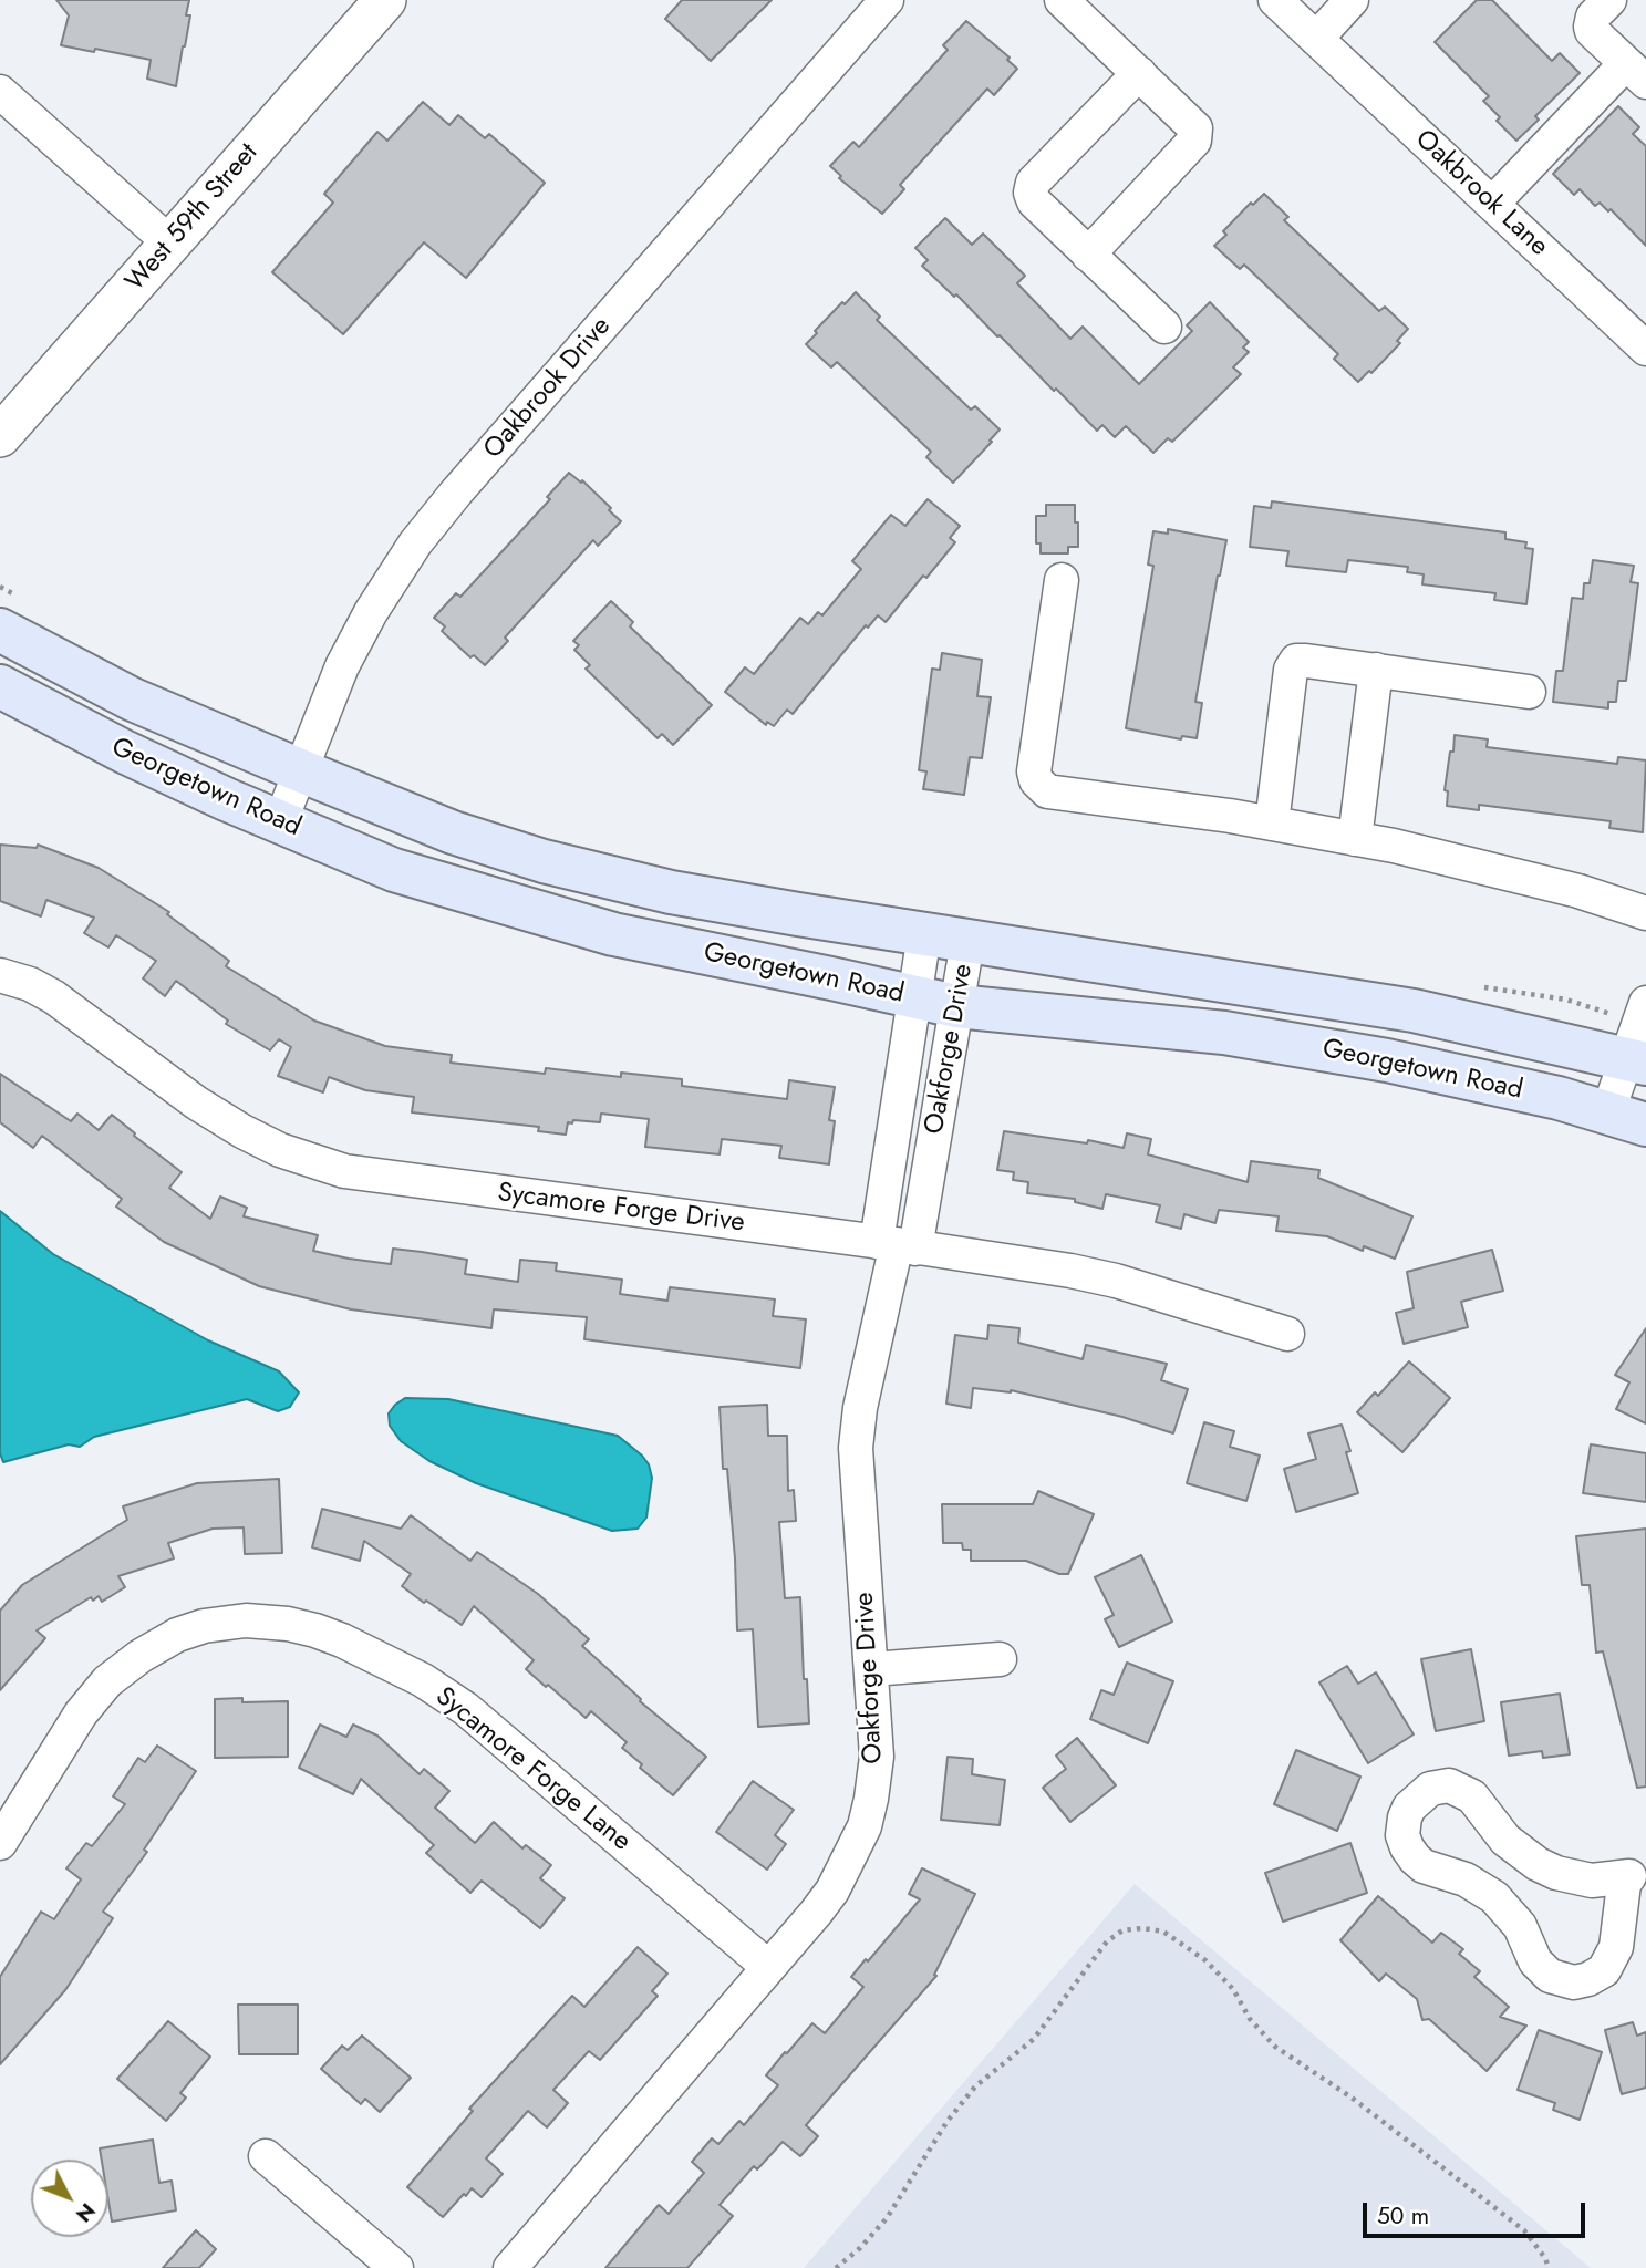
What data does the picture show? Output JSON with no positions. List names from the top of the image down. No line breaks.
{"streets":{"main road":["Georgetown Road"],"street":["Oakbrook Lane","West 59th Street","Oakbrook Drive","Oakforge Drive","Sycamore Forge Drive","Sycamore Forge Lane"]},"crossings":[["Oakbrook Drive","Georgetown Road"],["Georgetown Road","Oakforge Drive"],["Oakforge Drive","Sycamore Forge Drive"],["Oakforge Drive","Sycamore Forge Lane"]],"scale_bar":"50 m","north":"bottom right"}
